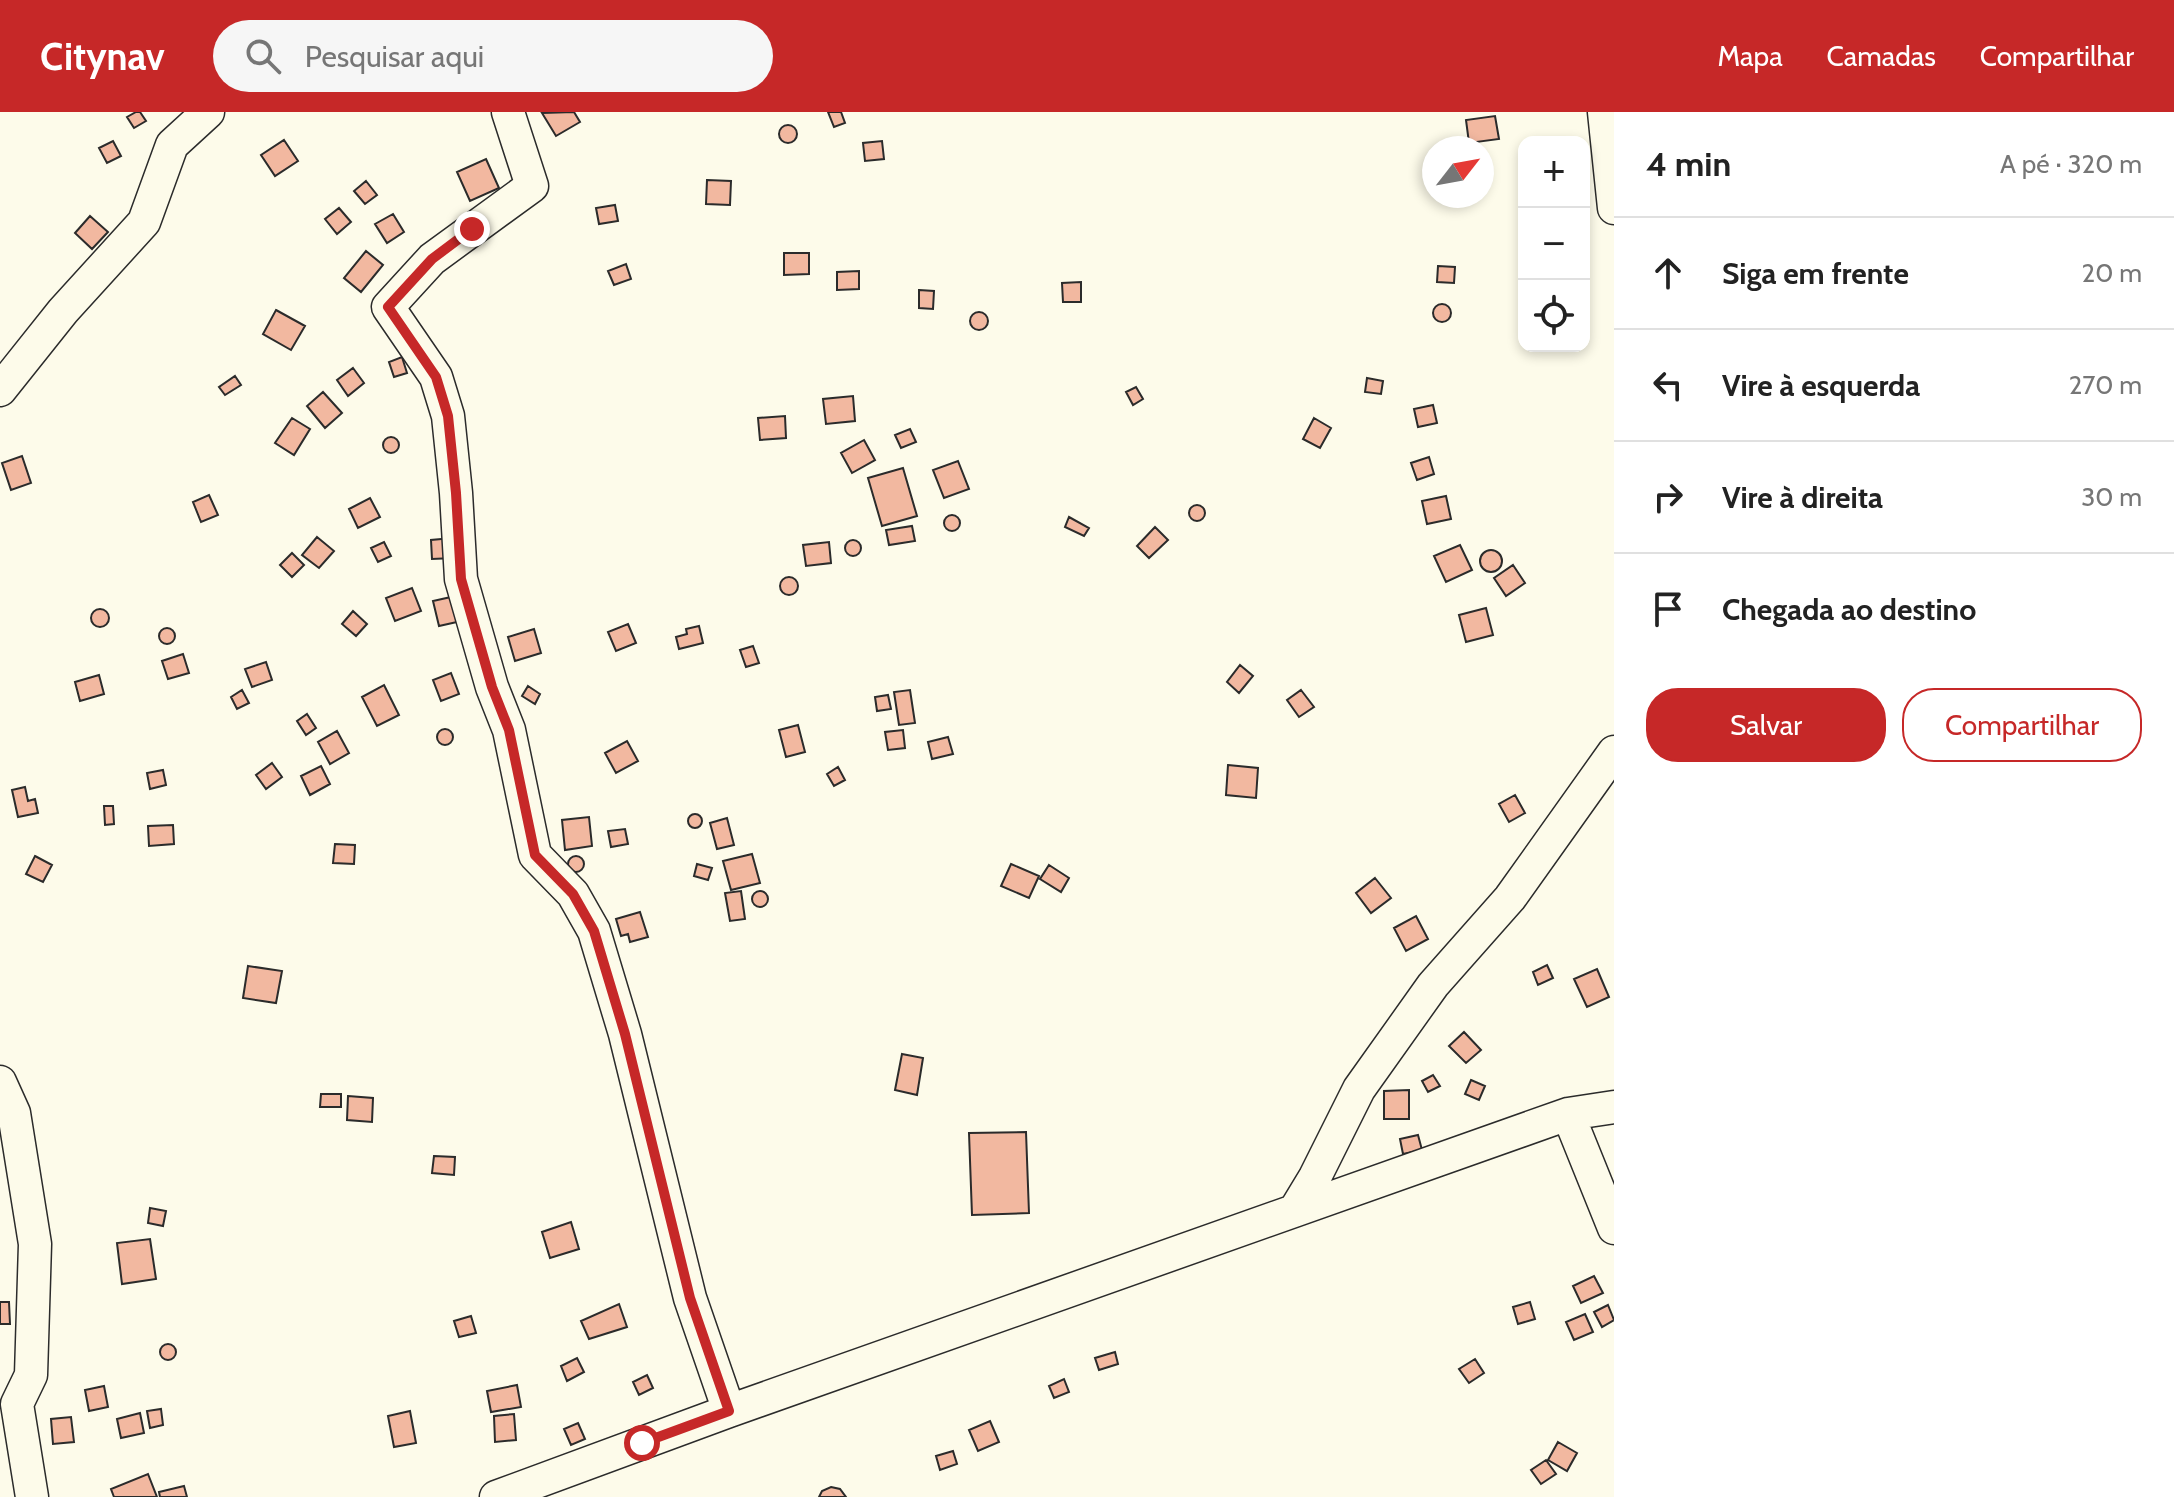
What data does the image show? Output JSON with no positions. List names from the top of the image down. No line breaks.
{"north":"top right","page":{"header":"Citynav","search":"Pesquisar aqui","nav":["Mapa","Camadas","Compartilhar"],"heading":["4 min","A pé · 320 m"],"map_buttons":["+","−"],"list":[["Siga em frente","20 m"],["Vire à esquerda","270 m"],["Vire à direita","30 m"],"Chegada ao destino"],"buttons":["Salvar","Compartilhar"]}}
